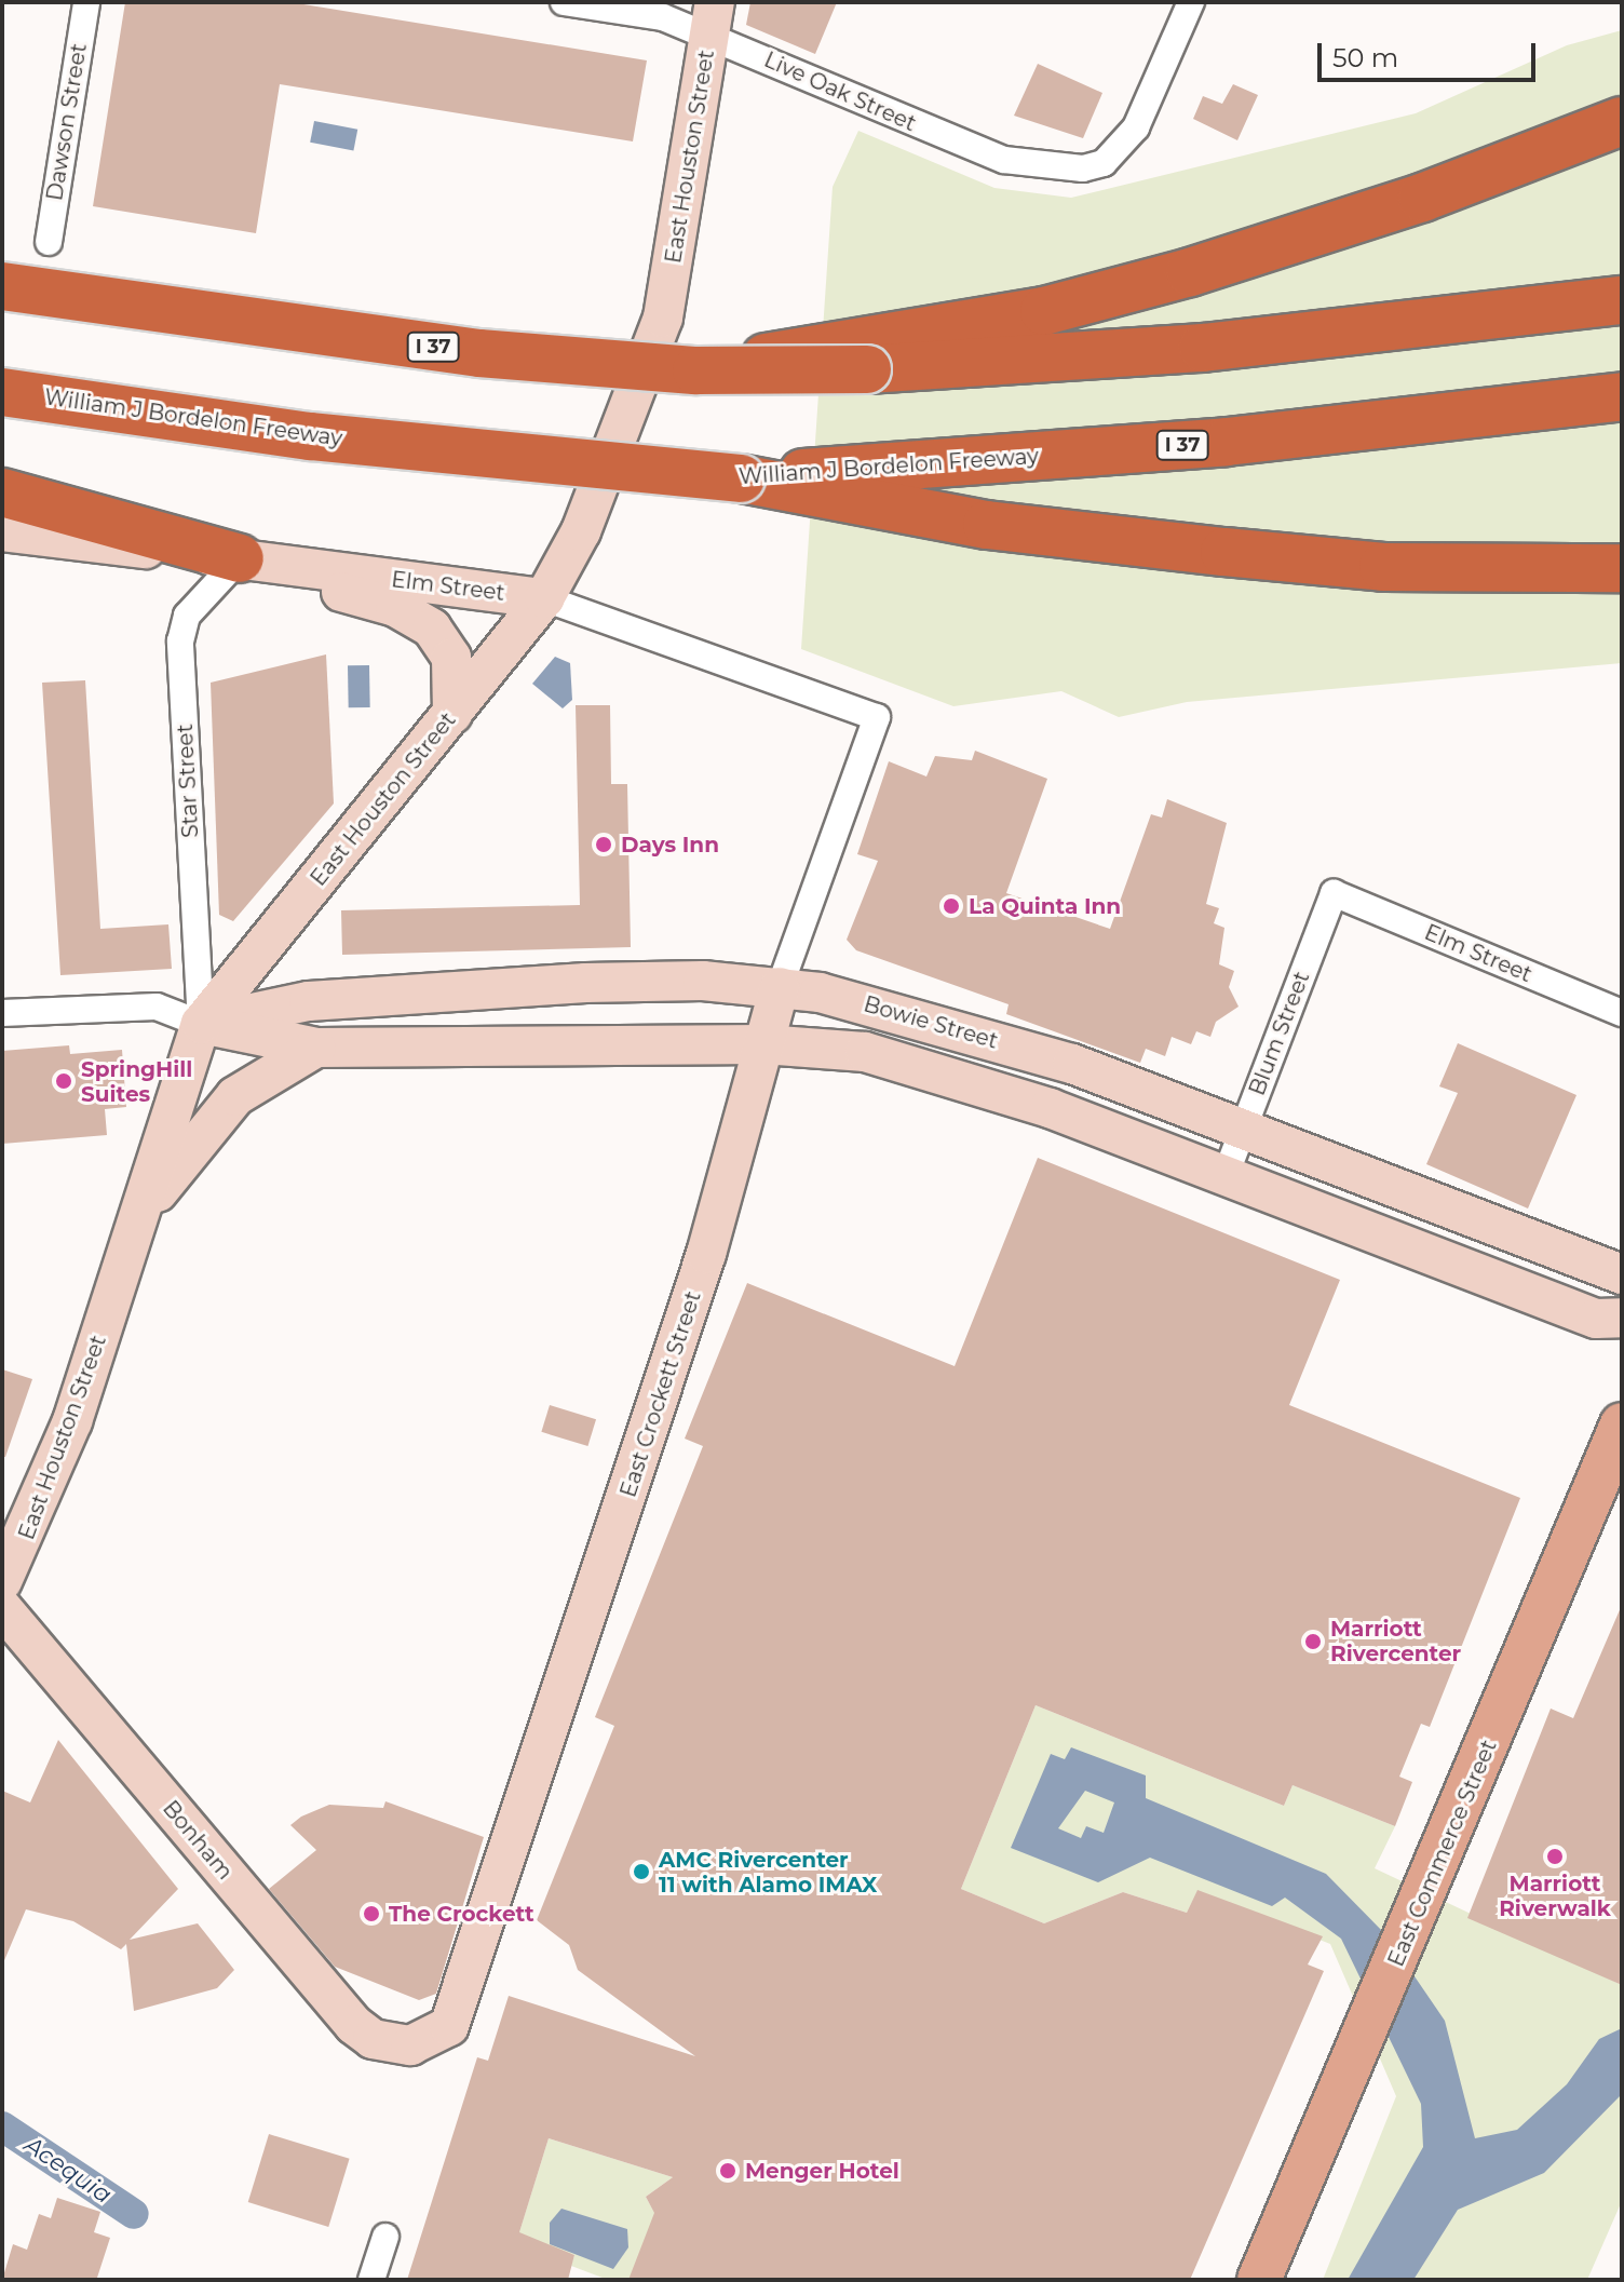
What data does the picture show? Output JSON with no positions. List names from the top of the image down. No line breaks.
{"streets":{"highway":["I 37","William J Bordelon Freeway"],"main road":["East Houston Street","Elm Street","Bowie Street","East Crockett Street","Bonham","East Commerce Street"],"street":["Live Oak Street","Dawson Street","Star Street","Blum Street"]},"crossings":[["Live Oak Street","East Houston Street"],["East Houston Street","Elm Street"],["East Houston Street","Star Street"],["East Houston Street","Bowie Street"],["Elm Street","Star Street"],["Elm Street","Blum Street"],["Elm Street","East Crockett Street"],["Star Street","Bowie Street"],["Bowie Street","Blum Street"],["Bowie Street","East Crockett Street"],["East Crockett Street","Bonham"]],"water":["Acequia"],"places":["Days Inn","La Quinta Inn","SpringHill Suites","Marriott Rivercenter","Marriott Riverwalk","AMC Rivercenter 11 with Alamo IMAX","The Crockett","Menger Hotel"],"scale_bar":"50 m"}
